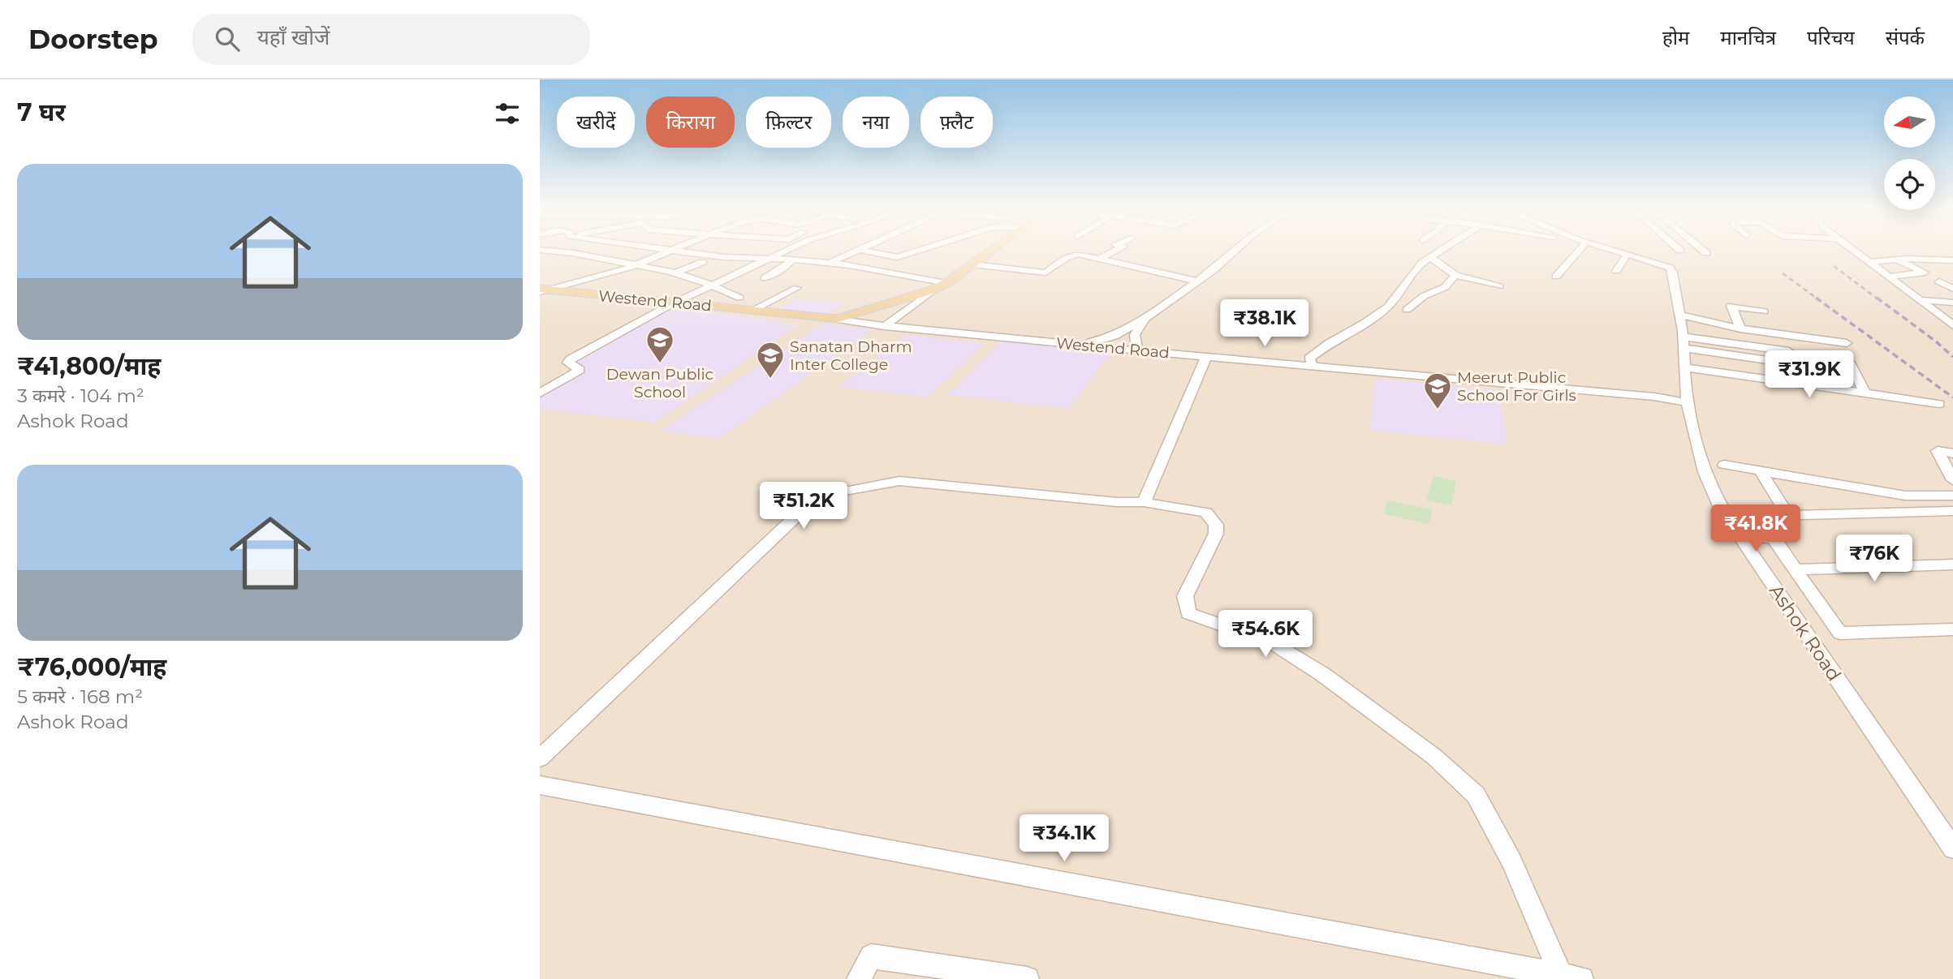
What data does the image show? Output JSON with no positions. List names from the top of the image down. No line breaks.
{"streets":{"main road":["Westend Road"],"street":["Ashok Road"]},"crossings":[["Westend Road","Ashok Road"]],"places":{"school or university":["Dewan Public School","Sanatan Dharm Inter College","Meerut Public School For Girls"]},"north":"left","page":{"header":"Doorstep","search":"यहाँ खोजें","nav":["होम","मानचित्र","परिचय","संपर्क"],"heading":"7 घर","chip":["खरीदें","किराया","फ़िल्टर","नया","फ़्लैट"],"list":[{"name":"₹41,800/माह","note":"3 कमरे · 104 m² · Ashok Road"},{"name":"₹76,000/माह","note":"5 कमरे · 168 m² · Ashok Road"}],"price":["₹38.1K","₹31.9K","₹51.2K","₹41.8K","₹76K","₹54.6K","₹34.1K"]}}
